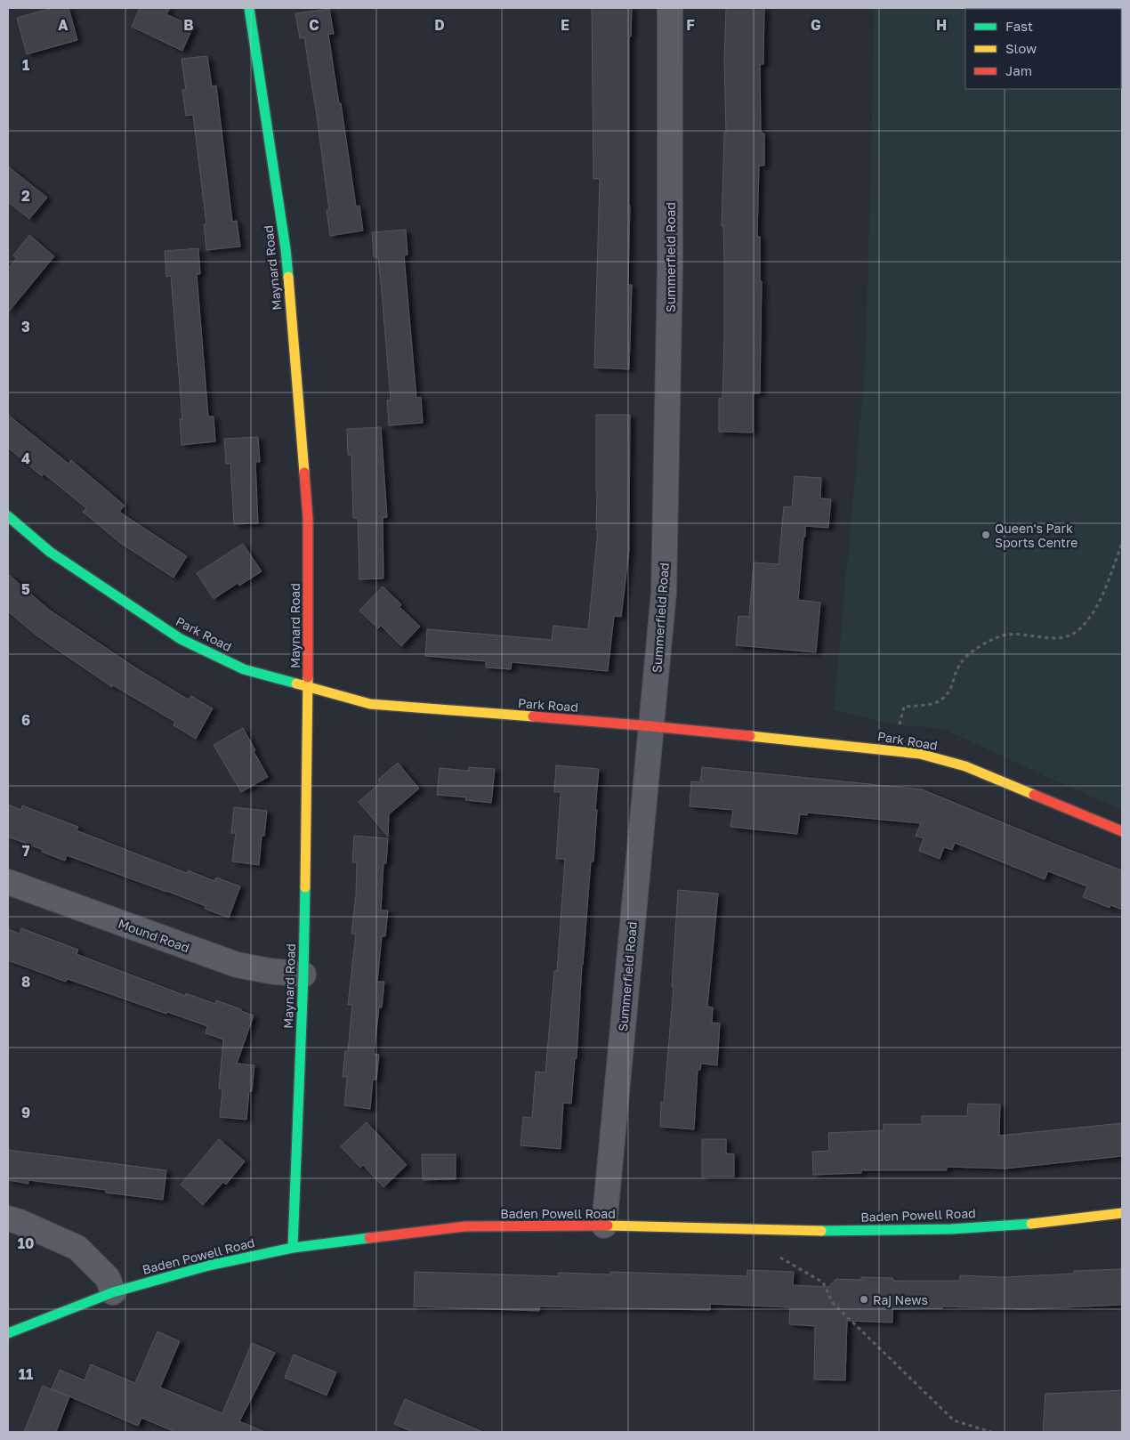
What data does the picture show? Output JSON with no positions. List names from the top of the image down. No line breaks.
{"streets":{"street":["Summerfield Road","Maynard Road","Park Road","Mound Road","Baden Powell Road"]},"crossings":[["Summerfield Road","Park Road"],["Summerfield Road","Baden Powell Road"],["Maynard Road","Park Road"],["Maynard Road","Mound Road"],["Maynard Road","Baden Powell Road"]],"places":["Queen's Park Sports Centre","Raj News"],"legend":["Fast","Slow","Jam"],"grid":{"columns":["A","B","C","D","E","F","G","H"],"rows":["1","2","3","4","5","6","7","8","9","10","11"]}}
